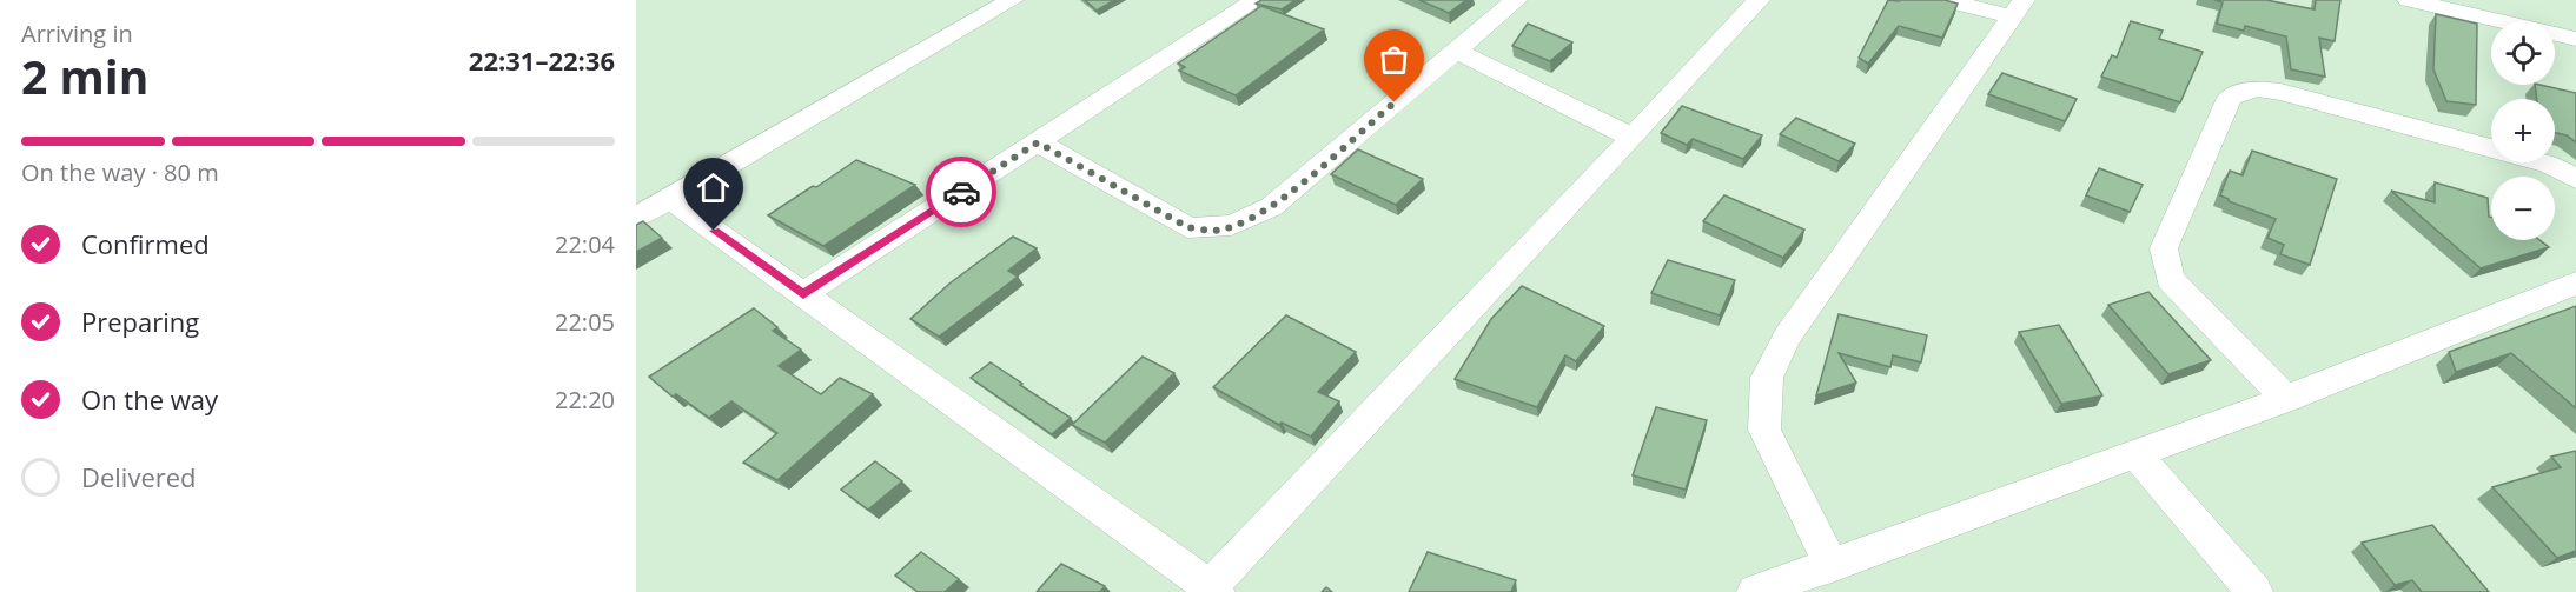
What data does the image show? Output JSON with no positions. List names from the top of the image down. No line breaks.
{"page":{"heading":["2 min","Arriving in","22:31–22:36"],"map_buttons":["+","−"],"bar":"On the way · 80 m","list":[["Confirmed","22:04"],["Preparing","22:05"],["On the way","22:20"],"Delivered"]}}
